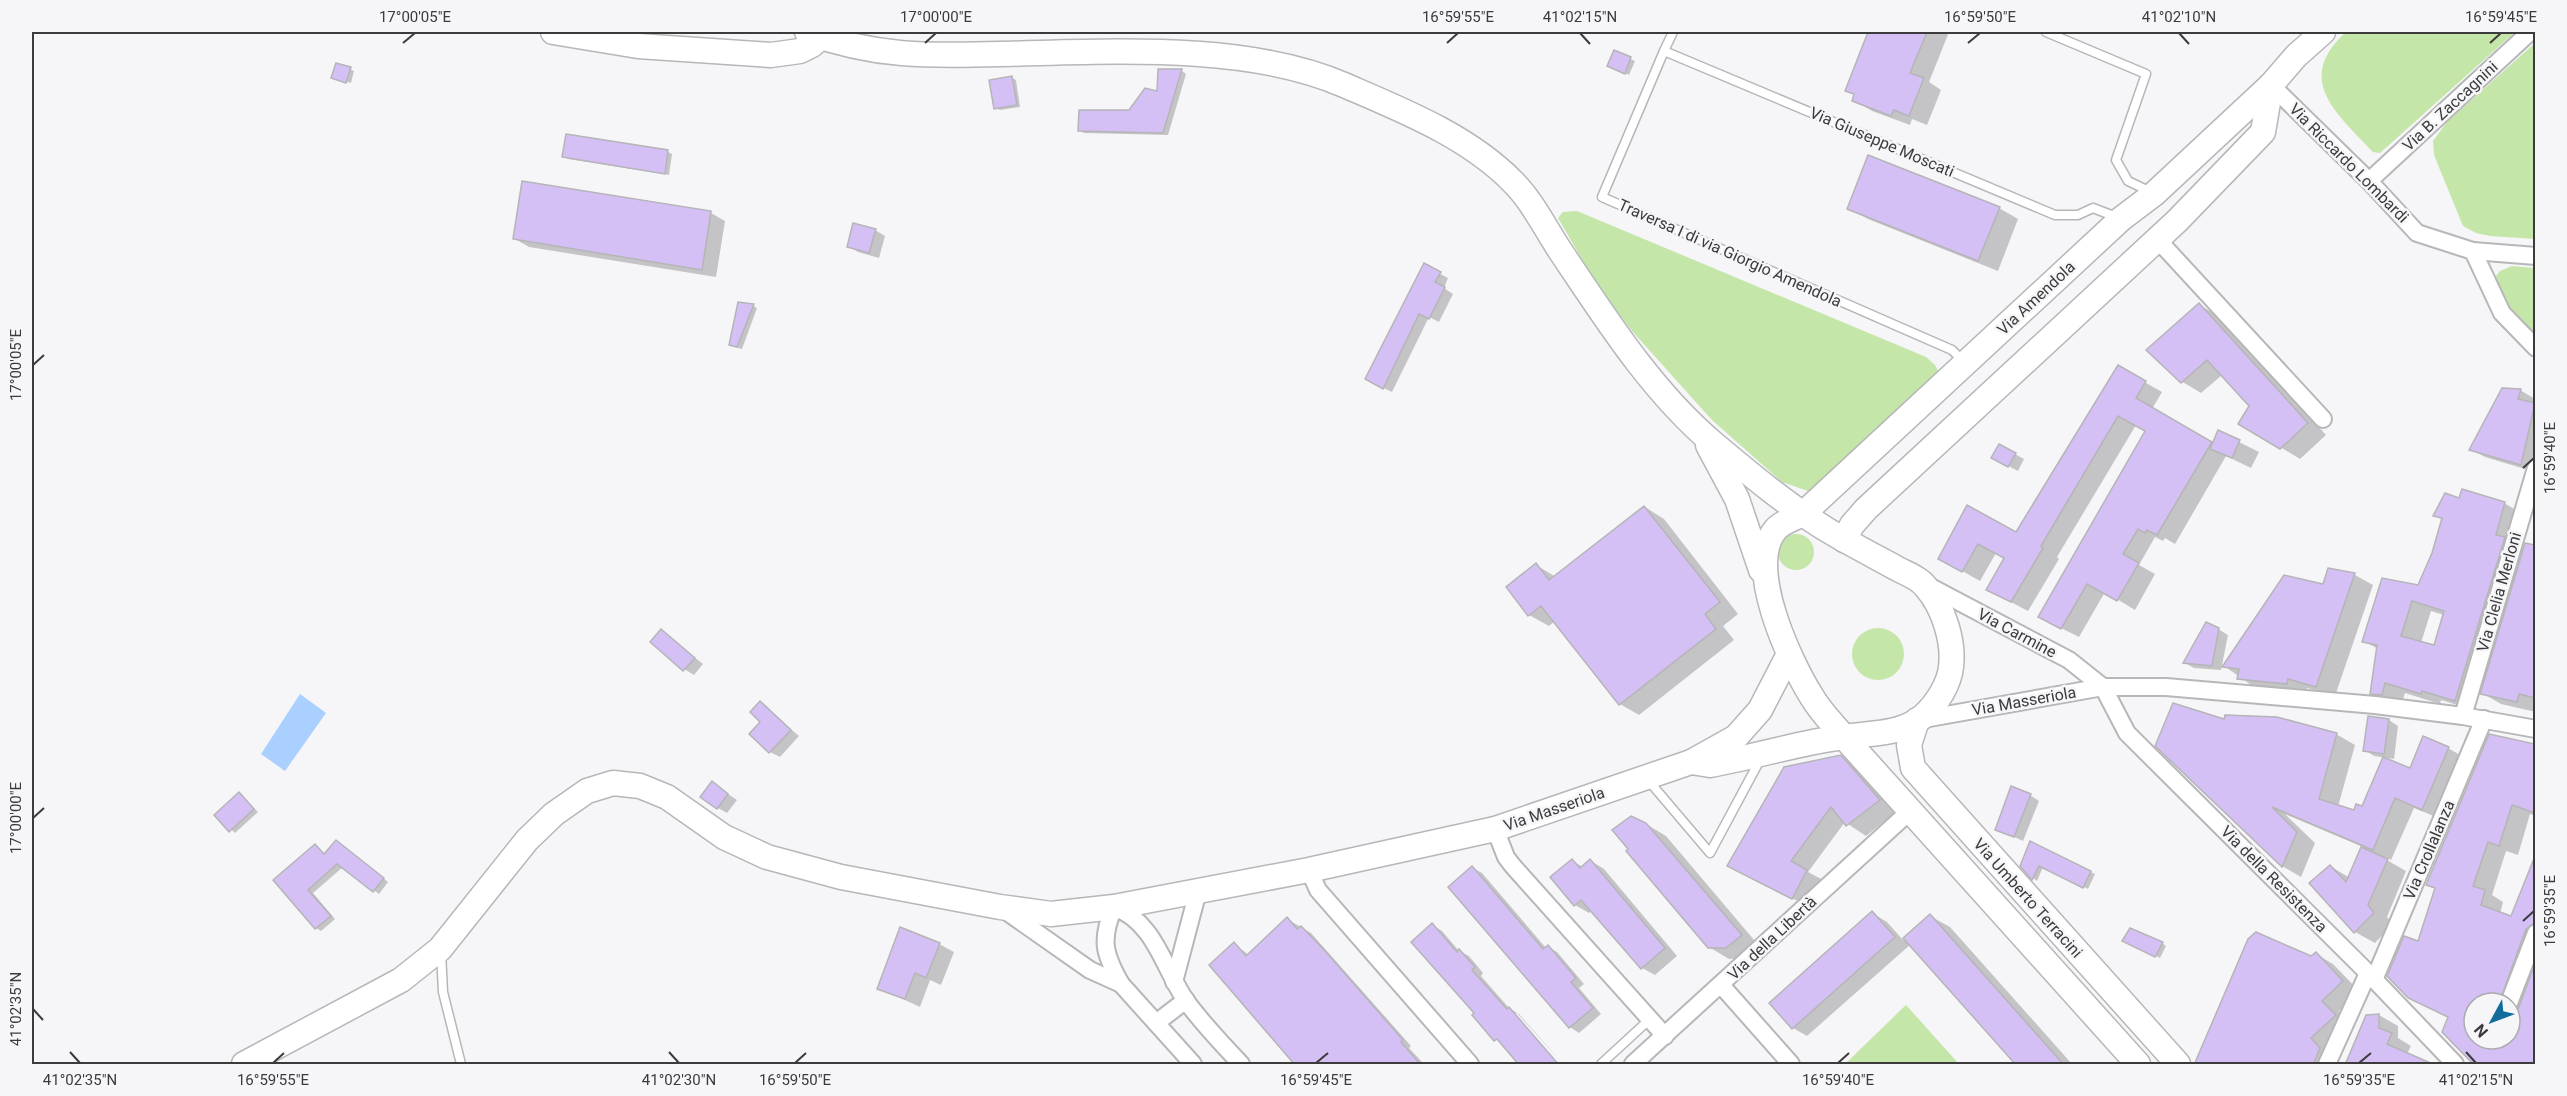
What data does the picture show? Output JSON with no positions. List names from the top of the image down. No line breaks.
{"streets":{"street":["Via B. Zaccagnini","Via Riccardo Lombardi","Via Amendola","Via Clelia Merloni","Via Carmine","Via Masseriola","Via Crollalanza","Via della Resistenza","Via Umberto Terracini","Via della Libertà"],"lane":["Via Giuseppe Moscati","Traversa I di via Giorgio Amendola"]},"crossings":[["Via B. Zaccagnini","Via Riccardo Lombardi"],["Via Giuseppe Moscati","Traversa I di via Giorgio Amendola"],["Via Giuseppe Moscati","Via Amendola"],["Via Riccardo Lombardi","Via Amendola"],["Traversa I di via Giorgio Amendola","Via Amendola"],["Via Amendola","Via Carmine"],["Via Amendola","Via Masseriola"],["Via Amendola","Via Umberto Terracini"],["Via Carmine","Via Masseriola"],["Via Carmine","Via della Resistenza"],["Via Carmine","Via Umberto Terracini"],["Via Masseriola","Via della Resistenza"],["Via Masseriola","Via Umberto Terracini"],["Via Crollalanza","Via della Resistenza"],["Via Umberto Terracini","Via della Libertà"]],"north":"bottom left","coordinates":["17°00'05\"E","17°00'00\"E","16°59'55\"E","41°02'15\"N","16°59'50\"E","41°02'10\"N","16°59'45\"E","16°59'40\"E","16°59'35\"E","41°02'35\"N","41°02'30\"N"]}
